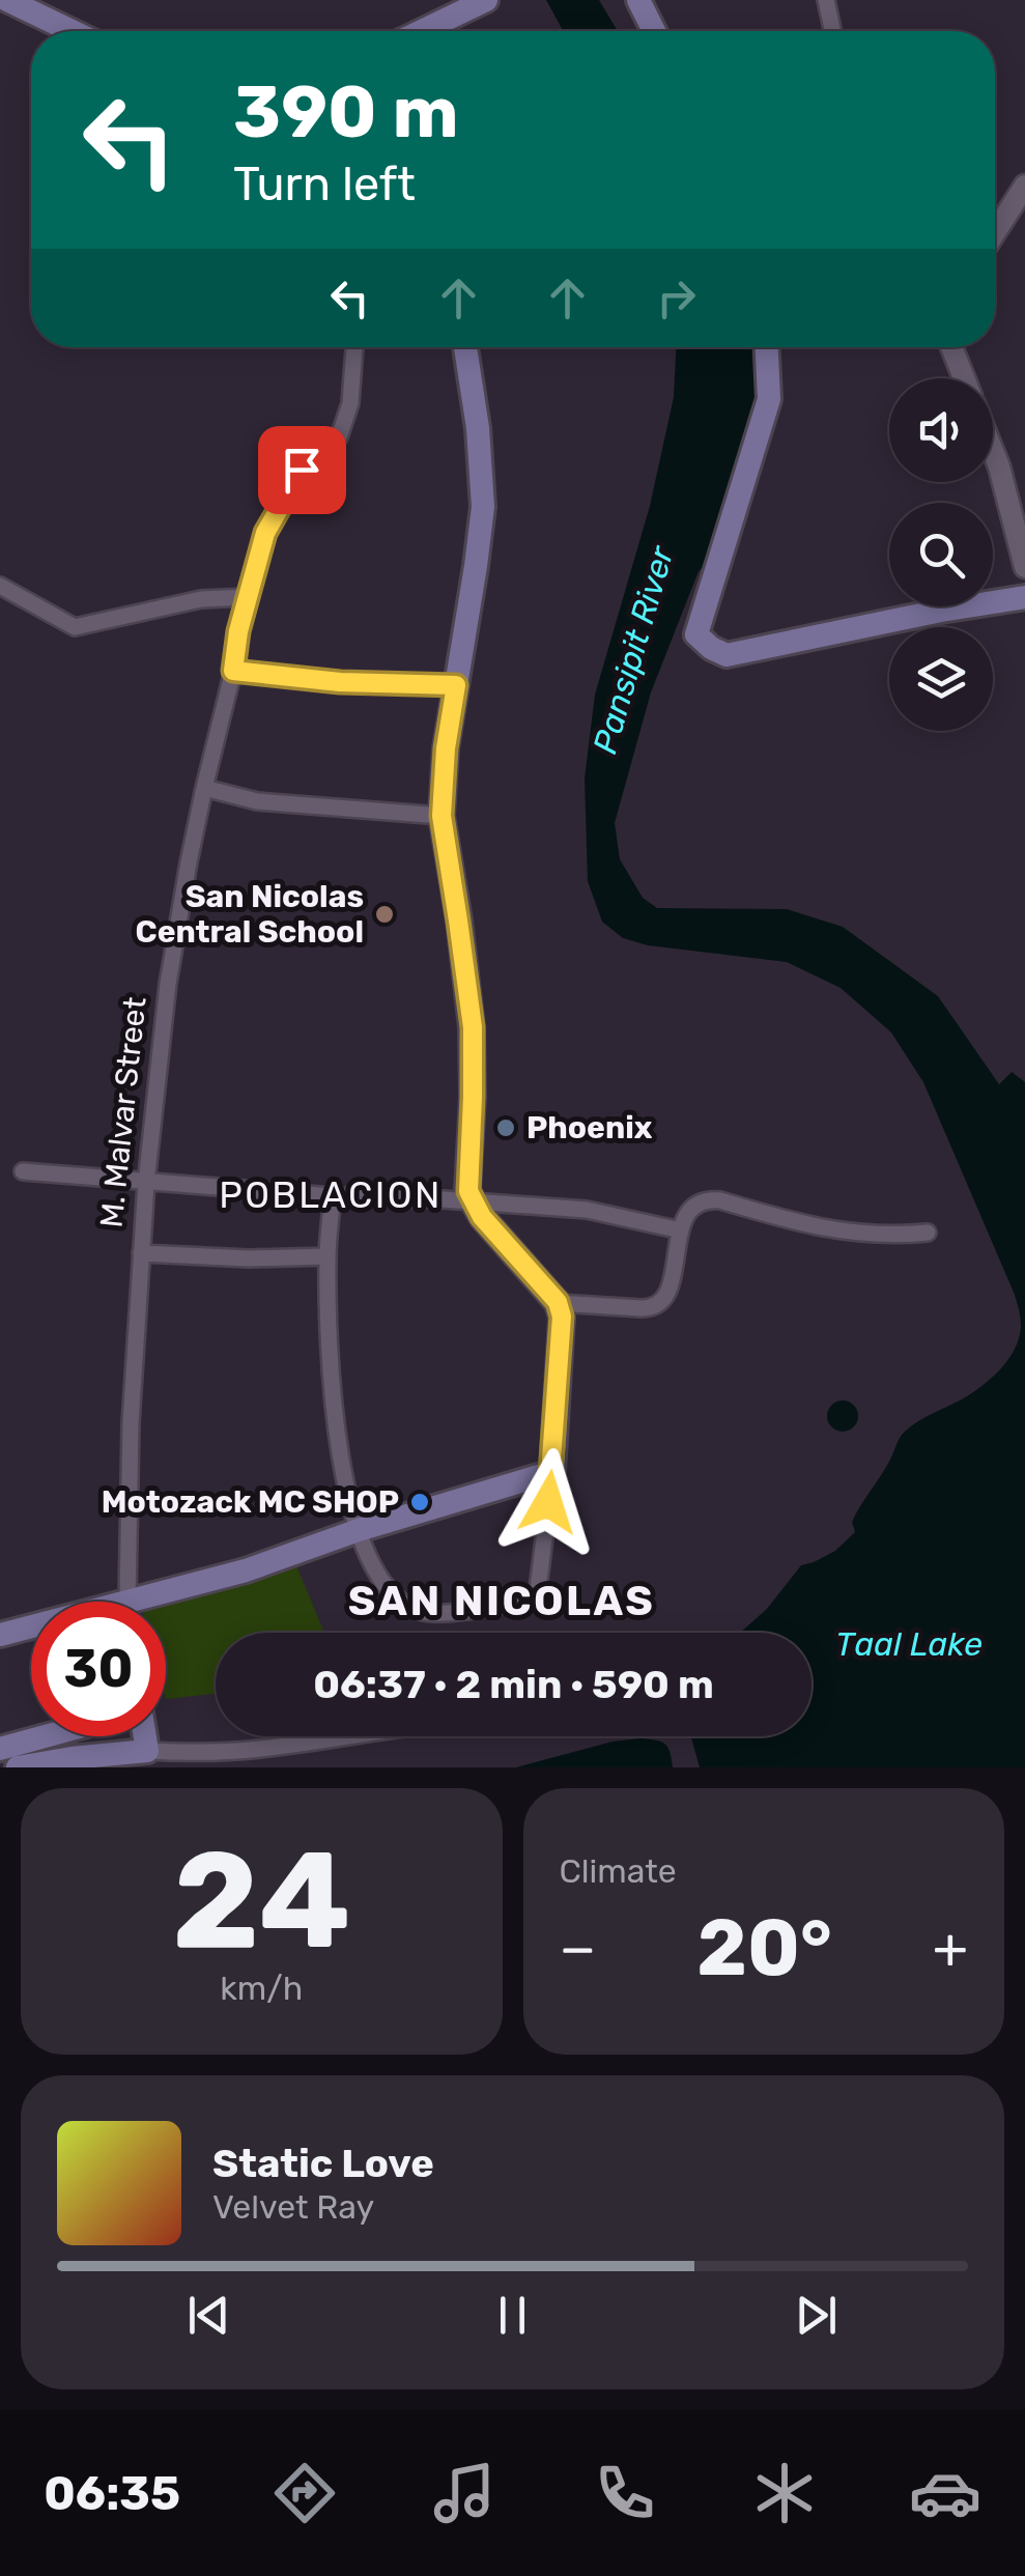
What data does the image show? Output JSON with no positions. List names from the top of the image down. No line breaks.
{"streets":{"street":["M. Malvar Street"]},"districts":["POBLACION","SAN NICOLAS"],"water":["Pansipit River","Taal Lake"],"places":["San Nicolas Central School","Phoenix","Motozack MC SHOP"],"page":{"turn":["390 m","Turn left"],"limit":"30","trip":"06:37 · 2 min · 590 m","tile":[["24","km/h"],"Climate"],"heat":["−","20°","+"],"song":["Static Love","Velvet Ray"],"tabs":"06:35"}}
